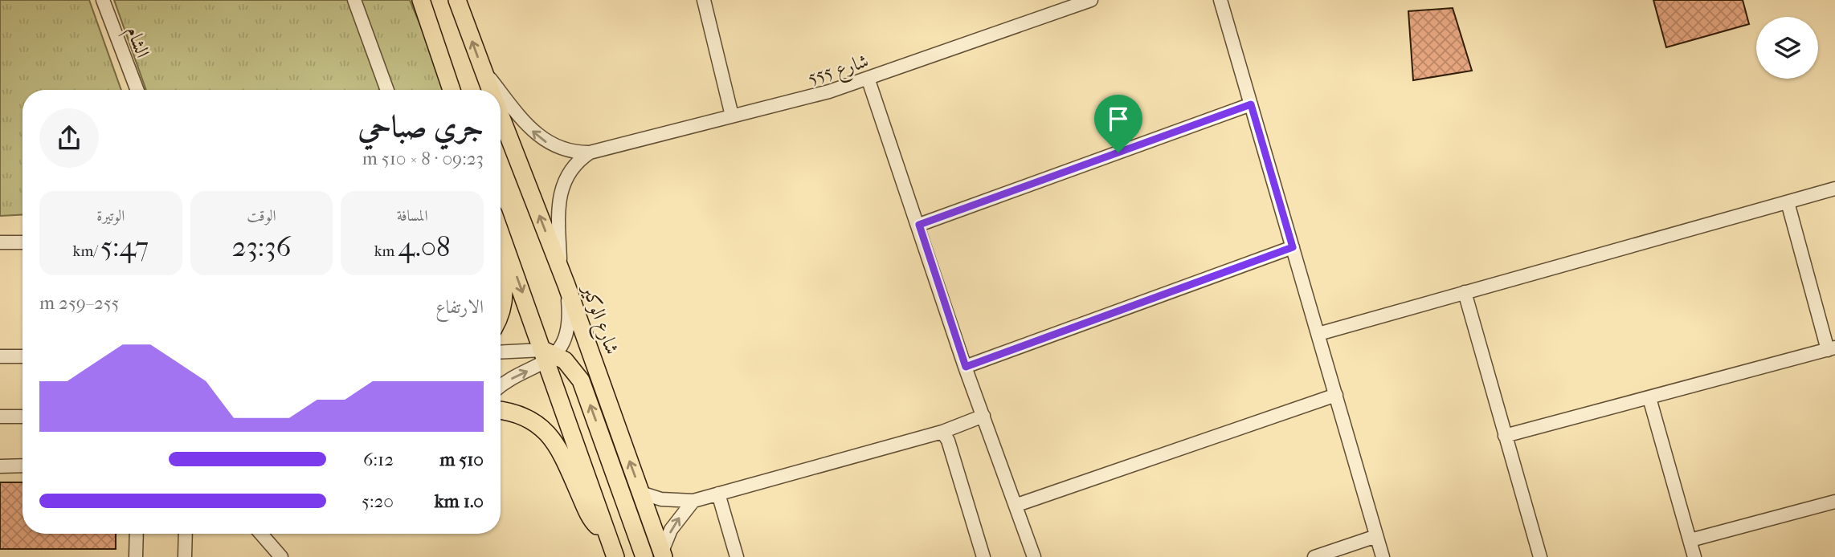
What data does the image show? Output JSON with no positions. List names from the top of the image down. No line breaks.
{"streets":{"main road":["شارع الوكير"],"street":["الشام","شارع 555"]},"crossings":[["شارع 555","شارع الوكير"]],"page":{"heading":["جري صباحي","09:23 · 8 × 510 m"],"stats":[["المسافة","4.08 km"],["الوقت","23:36"],["الوتيرة","5:47 /km"]],"chart":["الارتفاع","255–259 m"],"list":[{"name":"510 m","note":"6:12"},{"name":"1.0 km","note":"5:20"}]}}
